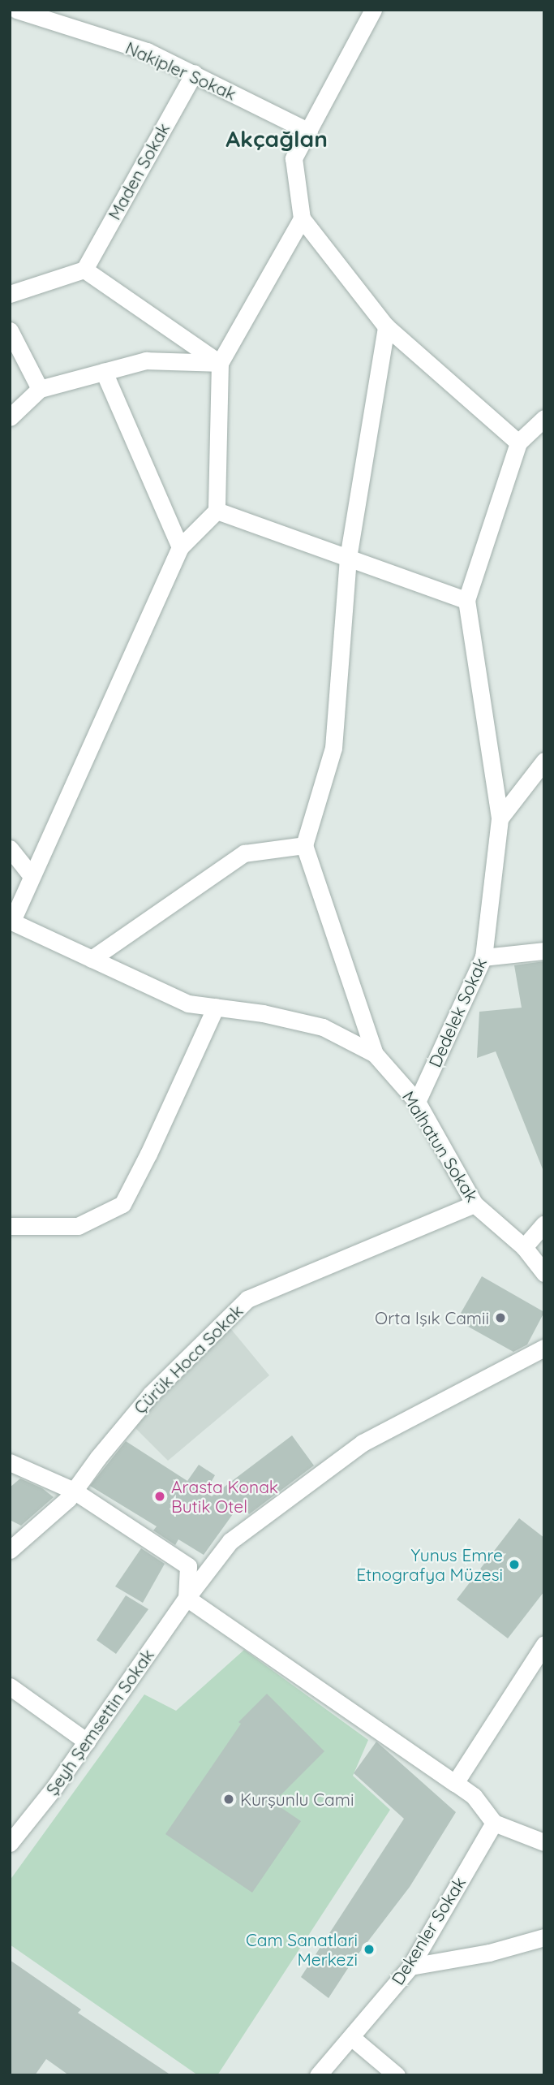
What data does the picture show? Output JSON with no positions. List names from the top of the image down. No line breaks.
{"streets":{"street":["Nakipler Sokak","Maden Sokak","Dedelek Sokak","Malhatun Sokak","Çürük Hoca Sokak","Şeyh Şemsettin Sokak","Dekenler Sokak"]},"crossings":[["Nakipler Sokak","Maden Sokak"],["Dedelek Sokak","Malhatun Sokak"],["Malhatun Sokak","Çürük Hoca Sokak"]],"districts":["Akçağlan"],"places":["Orta Işık Camii","Arasta Konak Butik Otel","Yunus Emre Etnografya Müzesi","Kurşunlu Cami","Cam Sanatlari Merkezi"]}
